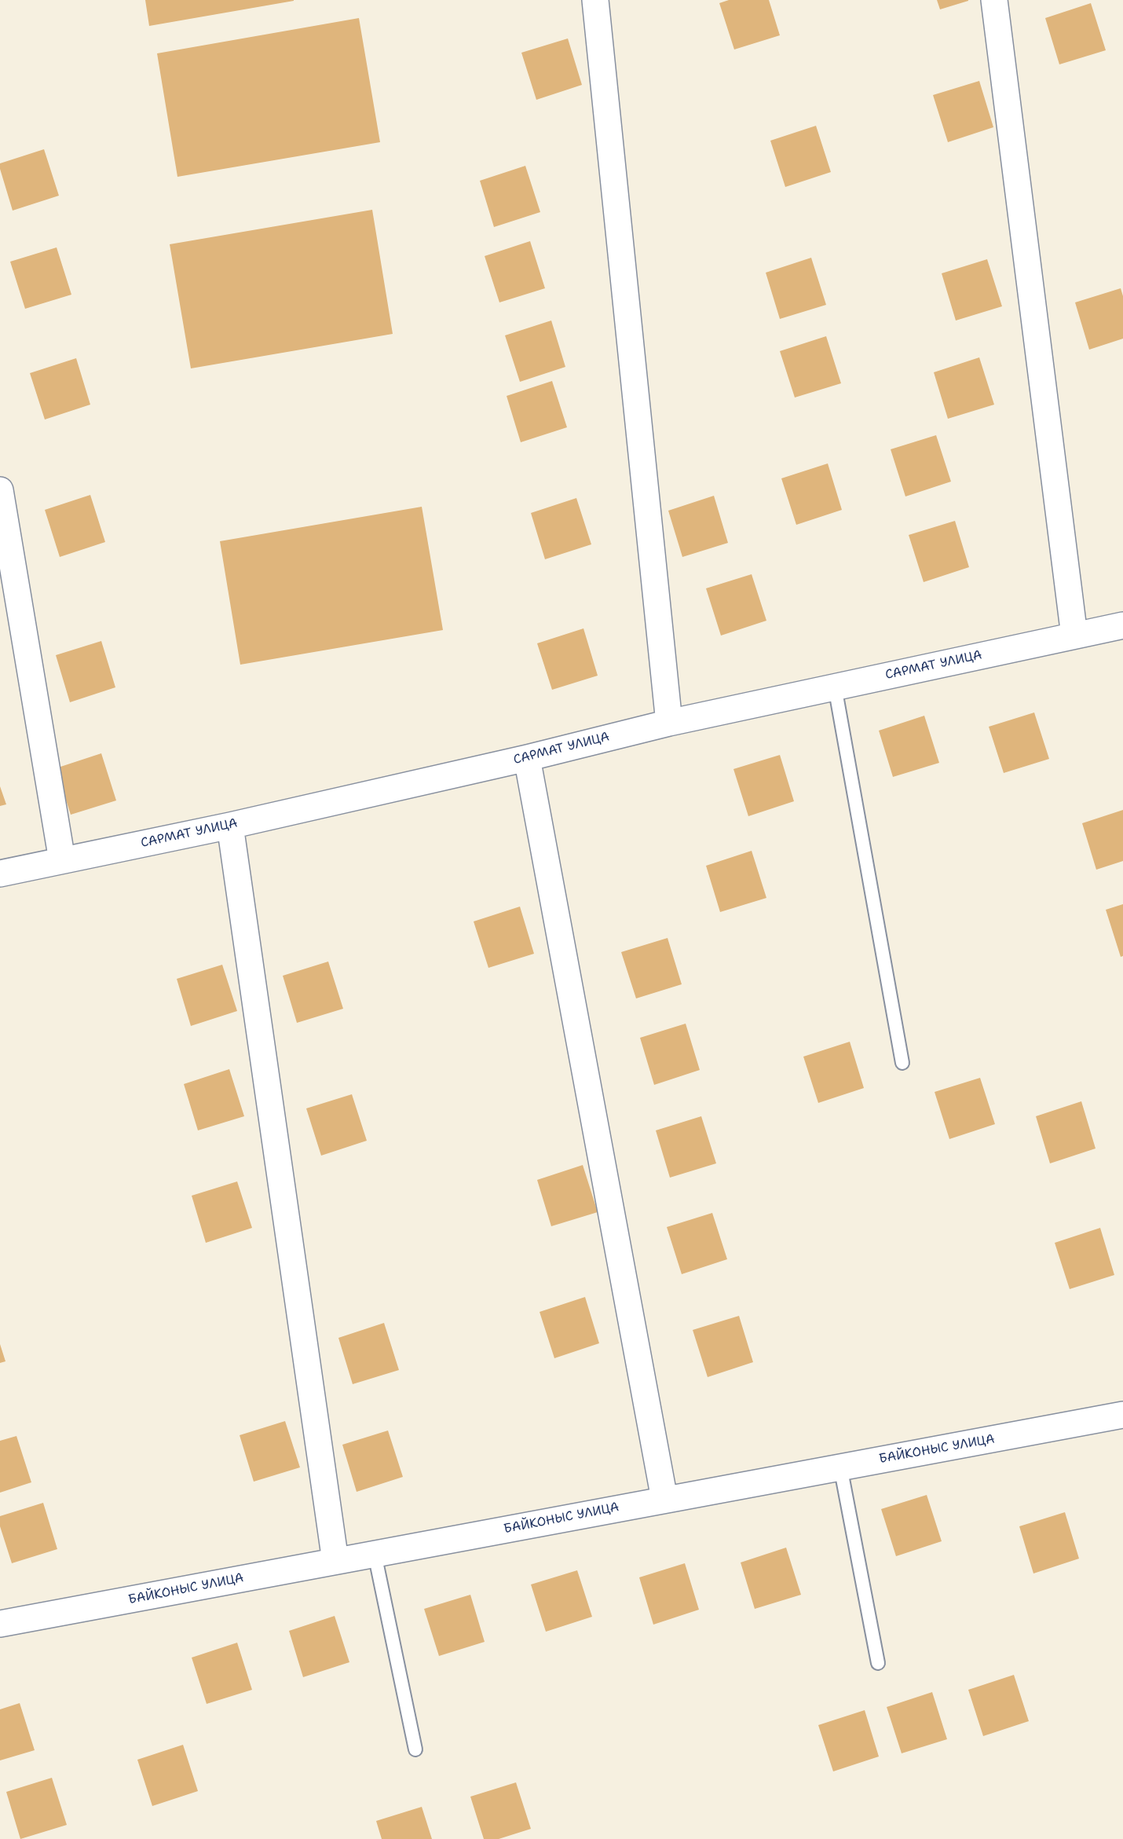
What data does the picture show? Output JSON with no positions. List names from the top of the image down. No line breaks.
{"streets":{"street":["САРМАТ УЛИЦА","БАЙКОНЫС УЛИЦА"]}}
